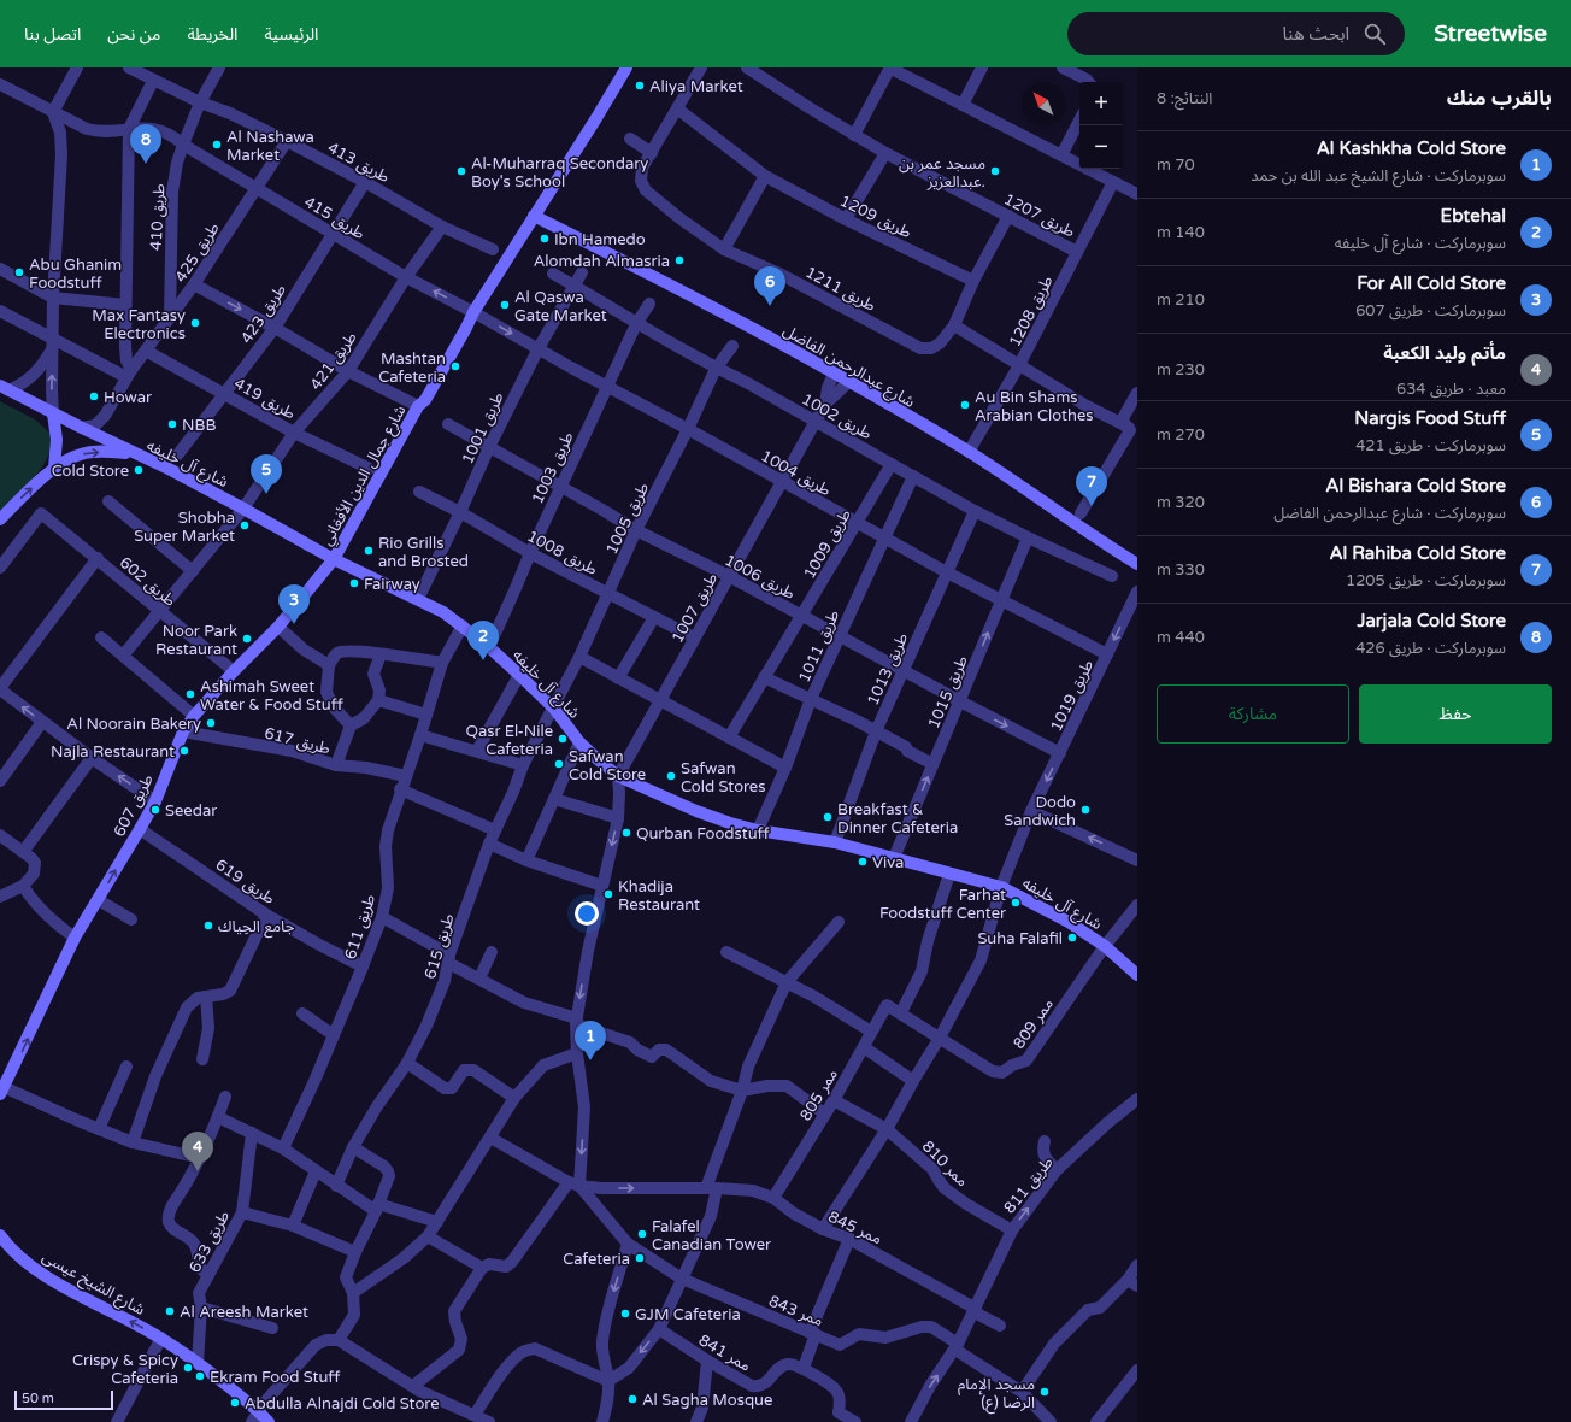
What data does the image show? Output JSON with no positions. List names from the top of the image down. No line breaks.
{"streets":{"street":["طريق 413","طريق 1207","طريق 1209","طريق 410","طريق 415","طريق 425","طريق 1211","طريق 1208","طريق 423","طريق 421","شارع عبدالرحمن الفاضل","طريق 419","طريق 1002","طريق 1001","شارع آل خليفه","طريق 1003","طريق 1004","شارع جمال الدين الأفغاني","طريق 1005","طريق 1009","طريق 1008","طريق 1006","طريق 602","طريق 1007","طريق 1011","طريق 1013","طريق 1015","طريق 1019","طريق 617","طريق 607","طريق 619","طريق 611","طريق 615","ممر 809","ممر 805","ممر 810","طريق 811","ممر 845","طريق 633","شارع الشيخ عيسى","ممر 843","ممر 841"]},"crossings":[["طريق 413","طريق 410"],["طريق 413","طريق 425"],["طريق 413","طريق 423"],["طريق 413","طريق 421"],["طريق 1207","طريق 1211"],["طريق 1207","طريق 1208"],["طريق 1209","طريق 1211"],["طريق 410","طريق 415"],["طريق 410","طريق 425"],["طريق 415","طريق 425"],["طريق 415","طريق 423"],["طريق 415","طريق 421"],["طريق 415","طريق 1004"],["طريق 415","شارع جمال الدين الأفغاني"],["طريق 425","طريق 419"],["طريق 425","شارع آل خليفه"],["طريق 1208","شارع عبدالرحمن الفاضل"],["طريق 423","طريق 419"],["طريق 421","طريق 419"],["طريق 421","شارع آل خليفه"],["طريق 421","طريق 602"],["شارع عبدالرحمن الفاضل","شارع جمال الدين الأفغاني"],["شارع عبدالرحمن الفاضل","طريق 1007"],["طريق 1002","طريق 1001"],["طريق 1002","طريق 1003"],["طريق 1002","طريق 1005"],["طريق 1002","طريق 1009"],["طريق 1002","طريق 1007"],["طريق 1002","طريق 1011"],["طريق 1002","طريق 1013"],["طريق 1002","طريق 1015"],["طريق 1001","شارع آل خليفه"],["طريق 1001","طريق 1004"],["طريق 1001","طريق 1008"],["طريق 1001","طريق 1006"],["شارع آل خليفه","طريق 1003"],["شارع آل خليفه","شارع جمال الدين الأفغاني"],["شارع آل خليفه","طريق 1005"],["شارع آل خليفه","طريق 1007"],["شارع آل خليفه","طريق 1011"],["شارع آل خليفه","طريق 1013"],["شارع آل خليفه","طريق 1015"],["شارع آل خليفه","طريق 1019"],["شارع آل خليفه","طريق 607"],["شارع آل خليفه","طريق 611"],["شارع آل خليفه","طريق 615"],["شارع آل خليفه","ممر 809"],["طريق 1003","طريق 1004"],["طريق 1003","طريق 1008"],["طريق 1003","طريق 1006"],["طريق 1004","شارع جمال الدين الأفغاني"],["طريق 1004","طريق 1005"],["طريق 1004","طريق 1009"],["طريق 1004","طريق 1007"],["طريق 1004","طريق 1011"],["طريق 1004","طريق 1013"],["طريق 1004","طريق 1015"],["طريق 1004","طريق 1019"],["شارع جمال الدين الأفغاني","طريق 607"],["طريق 1005","طريق 1008"],["طريق 1005","طريق 1006"],["طريق 1005","طريق 615"],["طريق 1009","طريق 1006"],["طريق 1008","طريق 1007"],["طريق 1006","طريق 1007"],["طريق 1006","طريق 1011"],["طريق 1006","طريق 1013"],["طريق 1006","طريق 1015"],["طريق 1006","طريق 1019"],["طريق 602","طريق 607"],["طريق 1019","ممر 809"],["طريق 1019","ممر 810"],["طريق 1019","ممر 845"],["طريق 617","طريق 607"],["طريق 617","طريق 611"],["طريق 607","طريق 619"],["طريق 619","طريق 611"],["ممر 809","ممر 805"],["ممر 805","ممر 810"],["ممر 805","ممر 845"],["ممر 810","طريق 811"],["طريق 811","ممر 845"],["طريق 811","ممر 843"],["ممر 845","ممر 843"],["طريق 633","شارع الشيخ عيسى"]],"one_way":["طريق 1015","طريق 811","شارع الشيخ عيسى"],"places":["Aliya Market","Al Nashawa Market","Al-Muharraq Secondary Boy's School","مسجد عمر بن عبدالعزيز.","Ibn Hamedo","Alomdah Almasria","Abu Ghanim Foodstuff","Al Qaswa Gate Market","Max Fantasy Electronics","Mashtan Cafeteria","Howar","Au Bin Shams Arabian Clothes","NBB","Cold Store","Shobha Super Market","Rio Grills and Brosted","Fairway","Noor Park Restaurant","Ashimah Sweet Water & Food Stuff","Al Noorain Bakery","Qasr El-Nile Cafeteria","Najla Restaurant","Safwan Cold Store","Safwan Cold Stores","Seedar","Dodo Sandwich","Breakfast & Dinner Cafeteria","Qurban Foodstuff","Viva","Khadija Restaurant","Farhat Foodstuff Center","جامع الحِياك","Suha Falafil","Falafel Canadian Tower","Cafeteria","Al Areesh Market","GJM Cafeteria","Crispy & Spicy Cafeteria","Ekram Food Stuff","مسجد الإمام الرضا (ع)","Al Sagha Mosque","Abdulla Alnajdi Cold Store"],"scale_bar":"50 m","north":"top left","page":{"header":"Streetwise","search":"ابحث هنا","nav":["الرئيسية","الخريطة","من نحن","اتصل بنا"],"heading":["بالقرب منك","النتائج: 8"],"map_buttons":["+","−"],"pins":["8","6","5","7","3","2","1","4"],"list":[{"mark":"1","name":"Al Kashkha Cold Store","note":"سوبرماركت · شارع الشيخ عبد الله بن حمد","value":"70 m"},{"mark":"2","name":"Ebtehal","note":"سوبرماركت · شارع آل خليفه","value":"140 m"},{"mark":"3","name":"For All Cold Store","note":"سوبرماركت · طريق 607","value":"210 m"},{"mark":"4","name":"مأتم وليد الكعبة","note":"معبد · طريق 634","value":"230 m"},{"mark":"5","name":"Nargis Food Stuff","note":"سوبرماركت · طريق 421","value":"270 m"},{"mark":"6","name":"Al Bishara Cold Store","note":"سوبرماركت · شارع عبدالرحمن الفاضل","value":"320 m"},{"mark":"7","name":"Al Rahiba Cold Store","note":"سوبرماركت · طريق 1205","value":"330 m"},{"mark":"8","name":"Jarjala Cold Store","note":"سوبرماركت · طريق 426","value":"440 m"}],"buttons":["حفظ","مشاركة"],"scale":"50 m"}}
